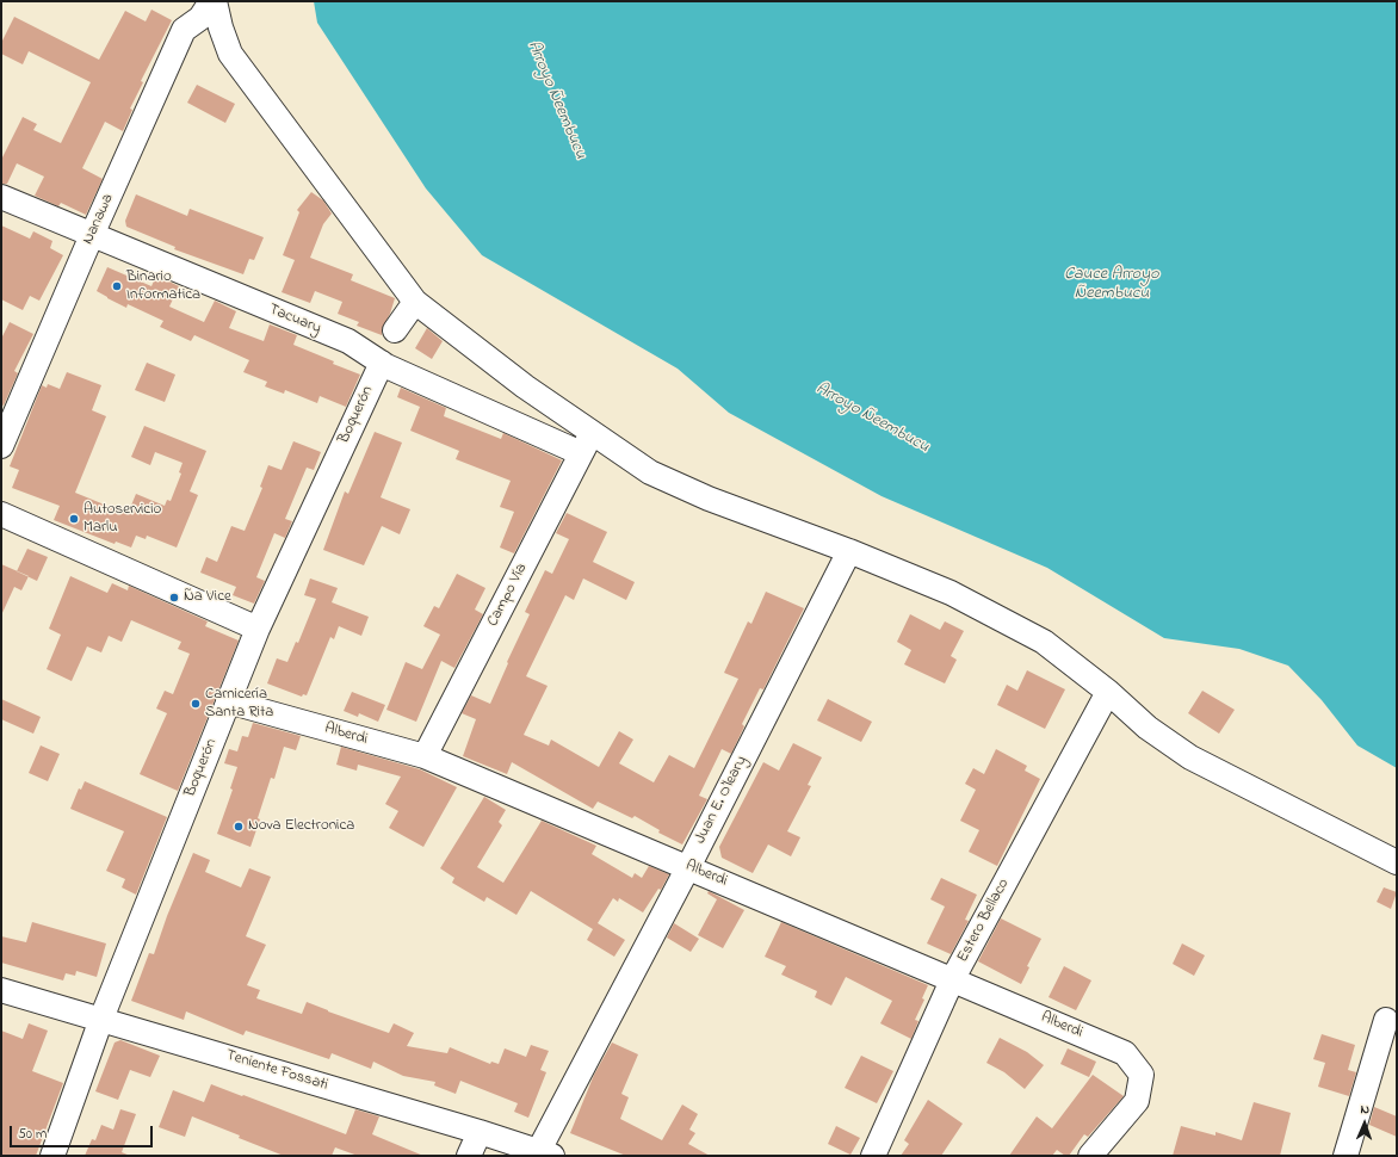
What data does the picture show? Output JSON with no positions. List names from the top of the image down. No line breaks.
{"streets":{"street":["Nanawa","Tacuary","Boquerón","Campo Vía","Alberdi","Juan E. O'leary","Estero Bellaco","Teniente Fossati"]},"crossings":[["Nanawa","Tacuary"],["Tacuary","Boquerón"],["Tacuary","Campo Vía"],["Boquerón","Alberdi"],["Boquerón","Teniente Fossati"],["Campo Vía","Alberdi"],["Alberdi","Juan E. O'leary"],["Alberdi","Estero Bellaco"],["Juan E. O'leary","Teniente Fossati"]],"water":["Arroyo Ñeembucu","Cauce Arroyo Ñeembucu"],"places":["Binario Informatica","Autoservicio Marlu","Ña Vice","Carnicería Santa Rita","Nova Electronica"],"scale_bar":"50 m","north":"top"}
